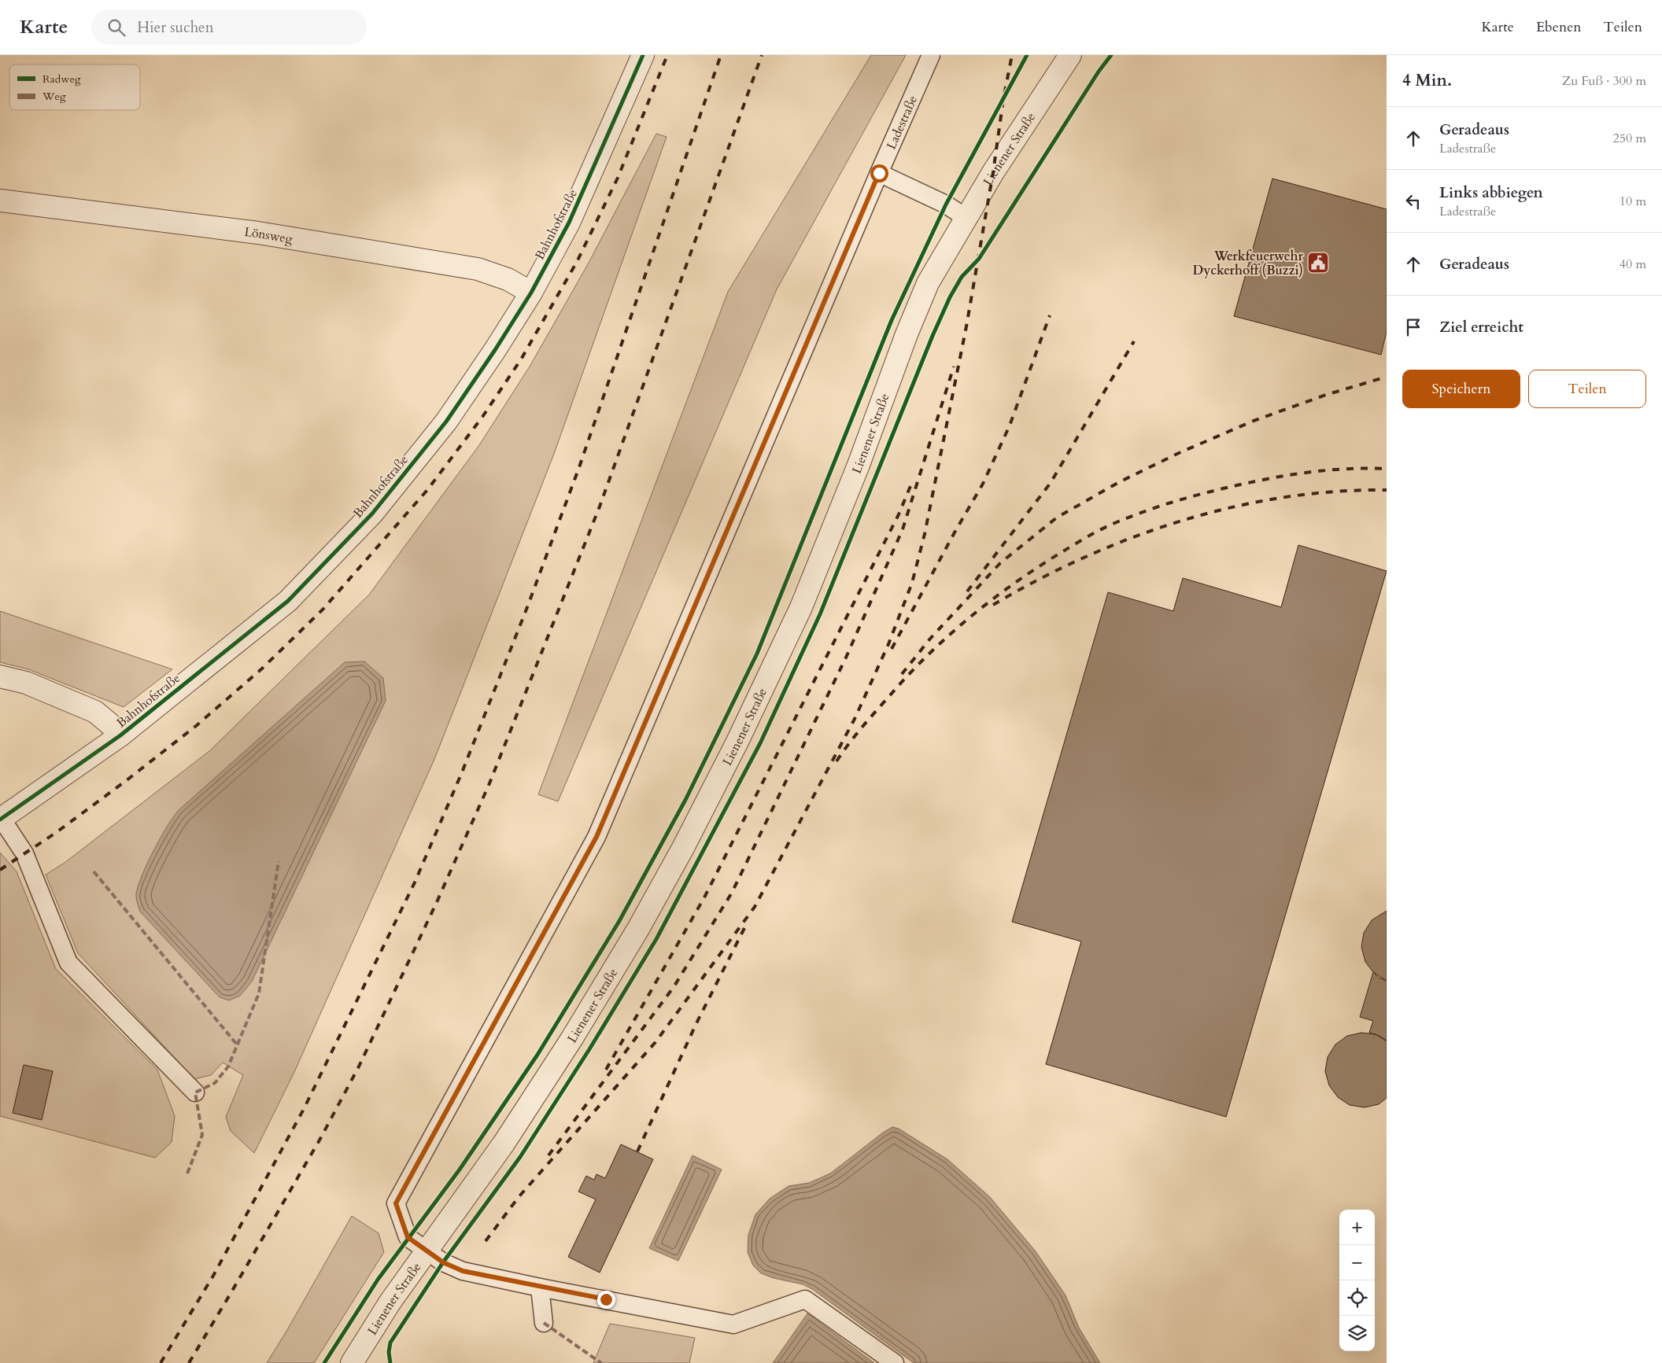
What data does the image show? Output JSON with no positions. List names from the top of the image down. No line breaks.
{"streets":{"street":["Lienener Straße","Bahnhofstraße","Lönsweg"],"lane":["Ladestraße"]},"crossings":[["Ladestraße","Lienener Straße"],["Bahnhofstraße","Lönsweg"]],"places":{"public building":["Werkfeuerwehr Dyckerhoff (Buzzi)"]},"legend":["Radweg","Weg"],"page":{"header":"Karte","search":"Hier suchen","nav":["Karte","Ebenen","Teilen"],"heading":["4 Min.","Zu Fuß · 300 m"],"list":[["Geradeaus","Ladestraße","250 m"],["Links abbiegen","Ladestraße","10 m"],["Geradeaus","40 m"],"Ziel erreicht"],"buttons":["Speichern","Teilen"],"map_buttons":["+","−"]}}
